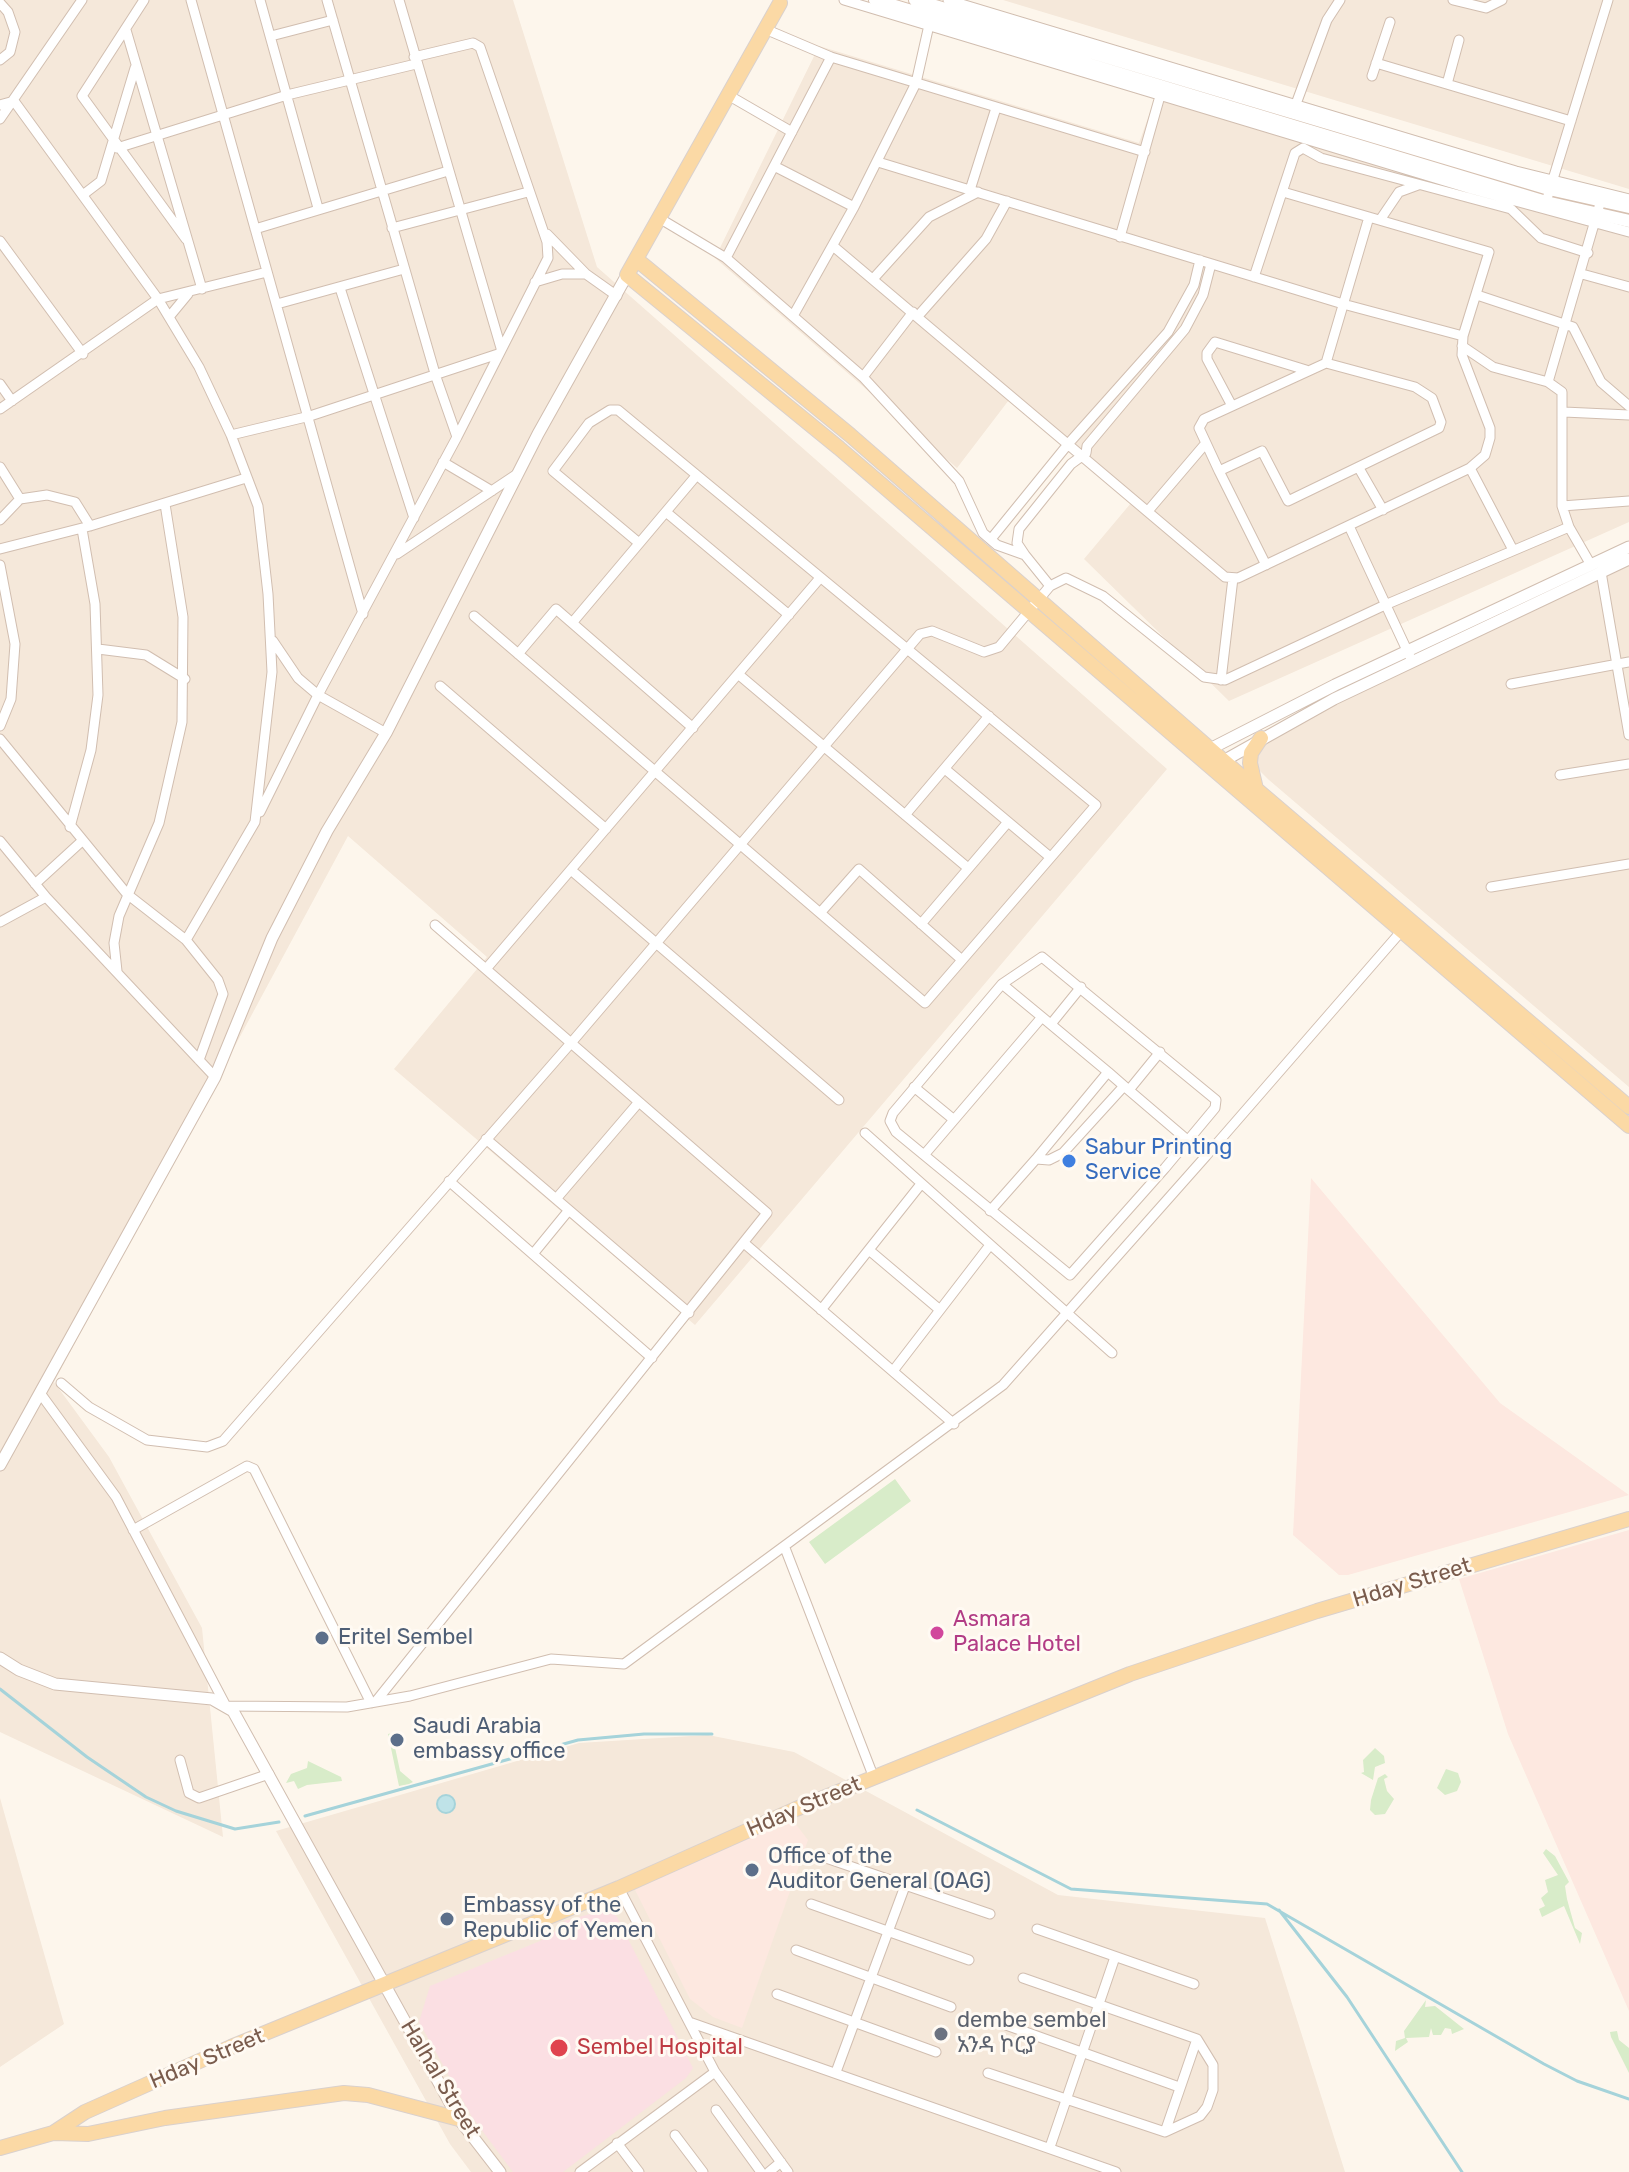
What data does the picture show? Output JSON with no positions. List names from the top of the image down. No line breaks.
{"streets":{"main road":["Hday Street"],"street":["Halhal Street"]},"crossings":[["Hday Street","Halhal Street"]],"places":["Sabur Printing Service","Asmara Palace Hotel","Eritel Sembel","Saudi Arabia embassy office","Office of the Auditor General (OAG)","Embassy of the Republic of Yemen","dembe sembel አንዳ ኮርያ","Sembel Hospital"]}
